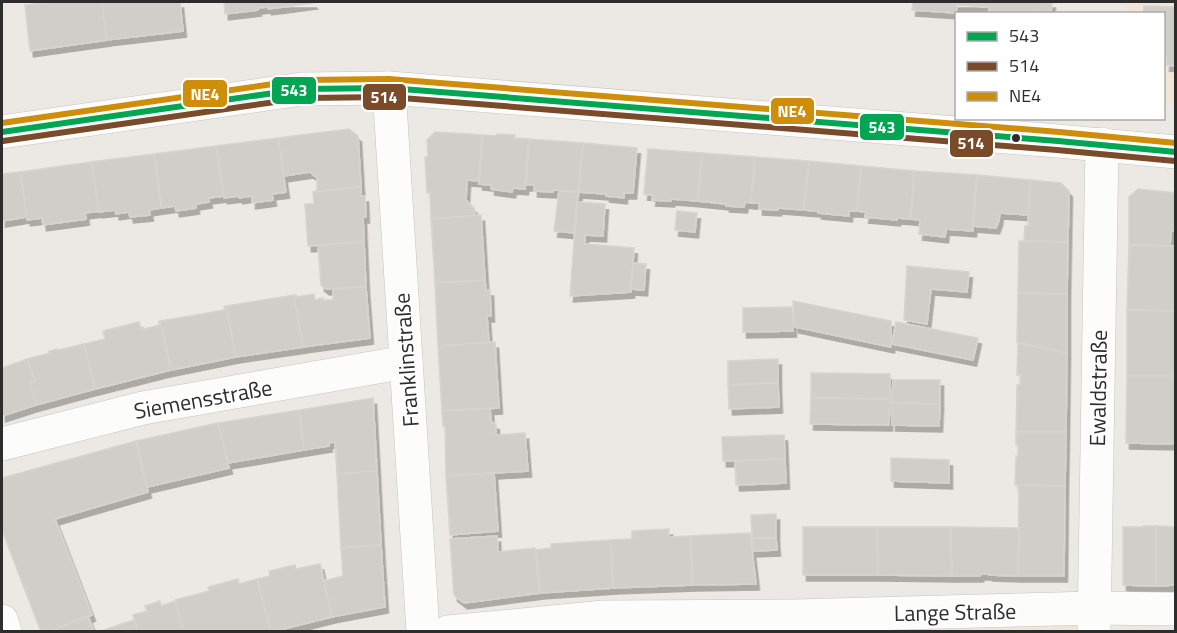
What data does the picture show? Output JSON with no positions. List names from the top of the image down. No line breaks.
{"streets":{"street":["Franklinstraße","Ewaldstraße","Siemensstraße","Lange Straße"]},"crossings":[["Franklinstraße","Siemensstraße"],["Ewaldstraße","Lange Straße"]],"lines":["transit line NE4","transit line 543","transit line 514"],"legend":["543","514","NE4"]}
